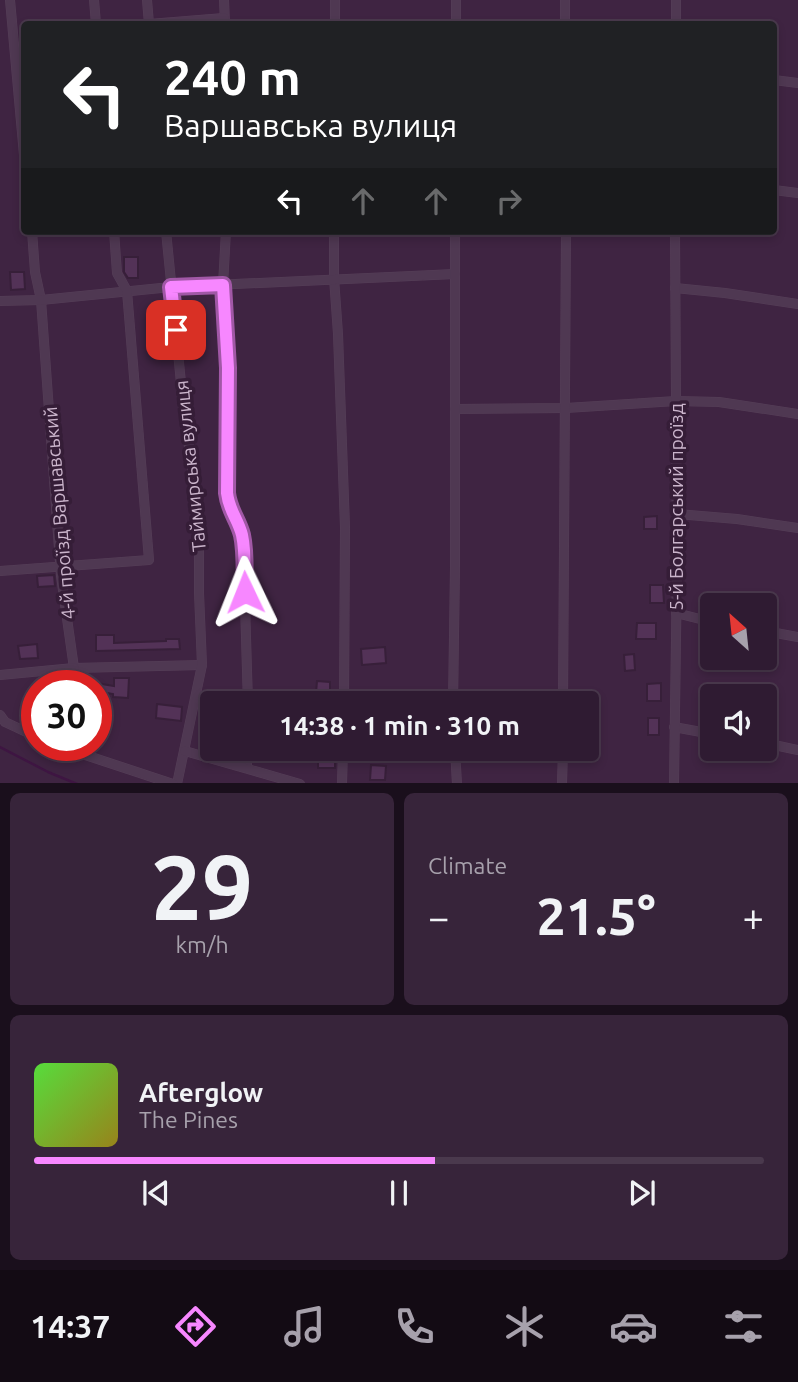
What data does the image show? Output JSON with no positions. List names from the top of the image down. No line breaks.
{"streets":{"street":["Таймирська вулиця","5-й Болгарський проїзд","4-й проїзд Варшавський"]},"north":"top left","page":{"turn":["240 m","Варшавська вулиця"],"limit":"30","trip":"14:38 · 1 min · 310 m","tile":[["29","km/h"],"Climate"],"heat":["−","21.5°","+"],"song":["Afterglow","The Pines"],"tabs":"14:37"}}
